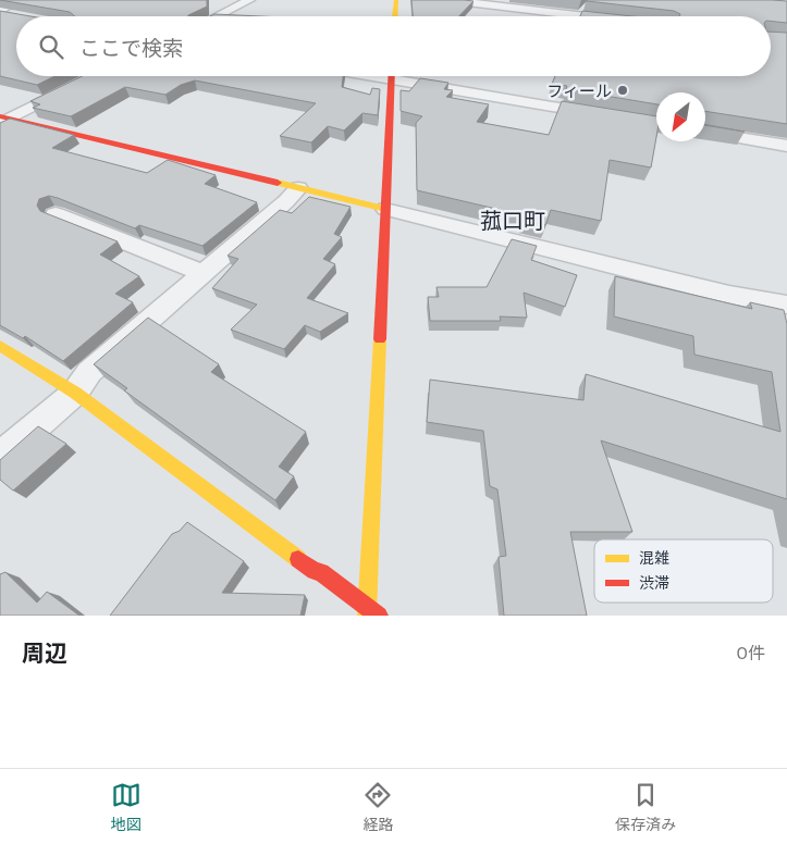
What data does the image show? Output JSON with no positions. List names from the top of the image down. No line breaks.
{"districts":["菰口町"],"places":["フィール"],"legend":["混雑","渋滞"],"north":"bottom left","page":{"search":"ここで検索","heading":["周辺","0件"],"nav":["地図","経路","保存済み"]}}
